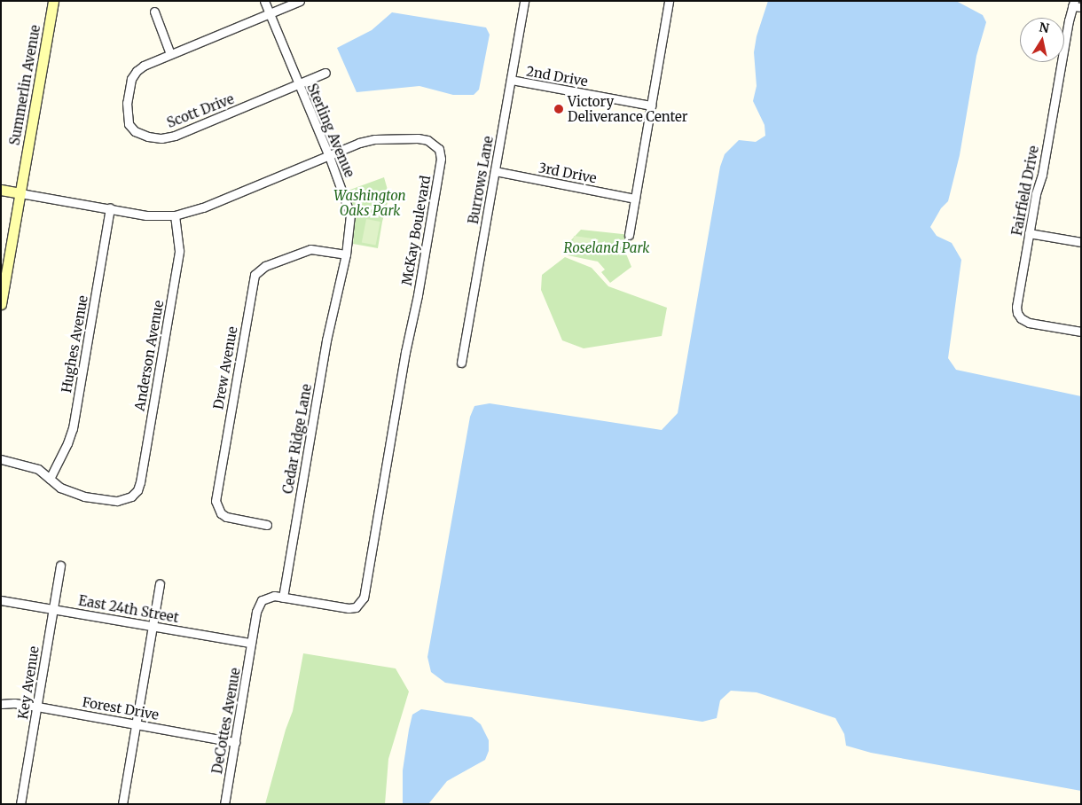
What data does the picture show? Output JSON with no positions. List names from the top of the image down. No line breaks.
{"streets":{"street":["2nd Drive","Summerlin Avenue","Scott Drive","Sterling Avenue","3rd Drive","Burrows Lane","Fairfield Drive","McKay Boulevard","Hughes Avenue","Anderson Avenue","Drew Avenue","Cedar Ridge Lane","East 24th Street","Key Avenue","Forest Drive","DeCottes Avenue"]},"crossings":[["2nd Drive","Burrows Lane"],["Summerlin Avenue","McKay Boulevard"],["Scott Drive","Sterling Avenue"],["Sterling Avenue","McKay Boulevard"],["Sterling Avenue","Drew Avenue"],["Sterling Avenue","Cedar Ridge Lane"],["3rd Drive","Burrows Lane"],["McKay Boulevard","Hughes Avenue"],["McKay Boulevard","Anderson Avenue"],["McKay Boulevard","Cedar Ridge Lane"],["McKay Boulevard","East 24th Street"],["McKay Boulevard","DeCottes Avenue"],["Hughes Avenue","Anderson Avenue"],["East 24th Street","Key Avenue"],["East 24th Street","DeCottes Avenue"],["Key Avenue","Forest Drive"],["Forest Drive","DeCottes Avenue"]],"parks":["Washington Oaks Park","Roseland Park"],"places":["Victory Deliverance Center"],"north":"top"}
